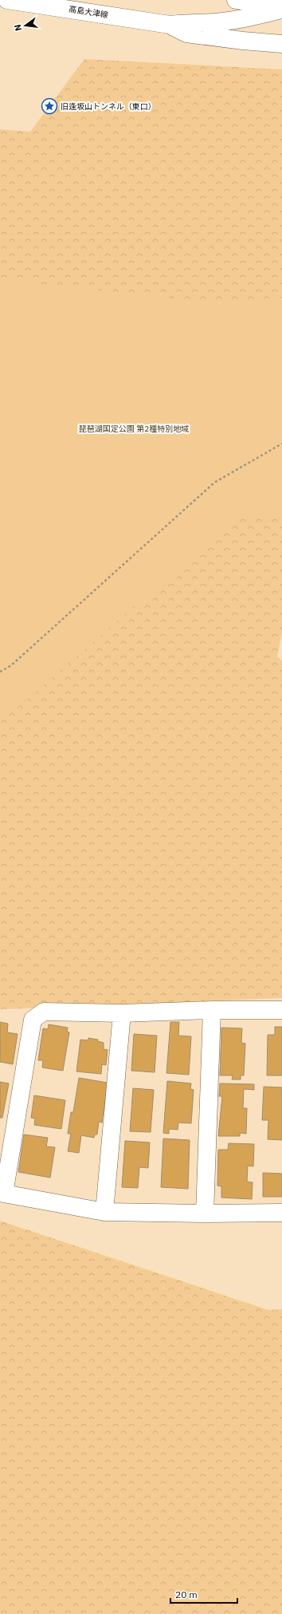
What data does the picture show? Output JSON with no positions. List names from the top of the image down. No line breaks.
{"streets":{"main road":["高島大津線"]},"parks":["琵琶湖国定公園 第2種特別地域"],"places":{"place":["旧逢坂山トンネル（東口）"]},"scale_bar":"20 m","north":"left"}
